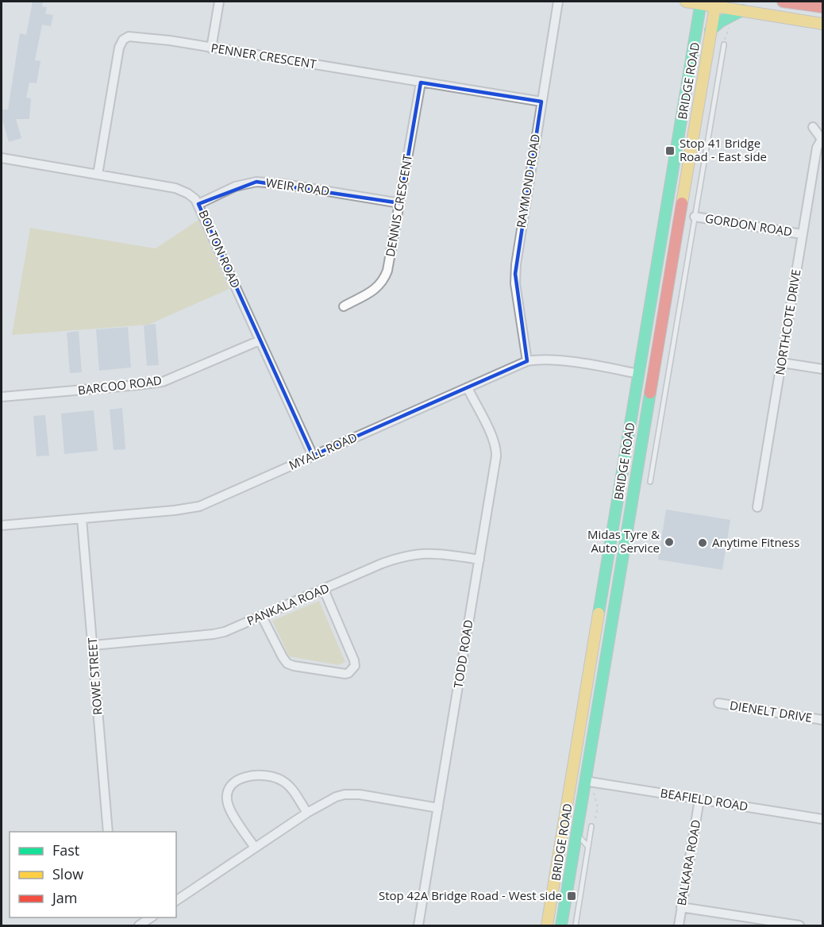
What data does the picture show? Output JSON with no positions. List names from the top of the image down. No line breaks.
{"streets":{"main road":["BRIDGE ROAD"],"street":["PENNER CRESCENT","RAYMOND ROAD","WEIR ROAD","DENNIS CRESCENT","GORDON ROAD","BOLTON ROAD","NORTHCOTE DRIVE","BARCOO ROAD","MYALL ROAD","PANKALA ROAD","TODD ROAD","ROWE STREET","DIENELT DRIVE","BEAFIELD ROAD","BALKARA ROAD"]},"crossings":[["PENNER CRESCENT","RAYMOND ROAD"],["PENNER CRESCENT","DENNIS CRESCENT"],["PENNER CRESCENT","BOLTON ROAD"],["BRIDGE ROAD","MYALL ROAD"],["BRIDGE ROAD","BEAFIELD ROAD"],["RAYMOND ROAD","MYALL ROAD"],["WEIR ROAD","DENNIS CRESCENT"],["WEIR ROAD","BOLTON ROAD"],["GORDON ROAD","NORTHCOTE DRIVE"],["BOLTON ROAD","BARCOO ROAD"],["BOLTON ROAD","MYALL ROAD"],["MYALL ROAD","TODD ROAD"],["MYALL ROAD","ROWE STREET"],["PANKALA ROAD","TODD ROAD"],["PANKALA ROAD","ROWE STREET"],["BEAFIELD ROAD","BALKARA ROAD"]],"places":{"transit":["Stop 41 Bridge Road - East side","Stop 42A Bridge Road - West side"],"other":["Midas Tyre & Auto Service","Anytime Fitness"]},"legend":["Fast","Slow","Jam"]}
